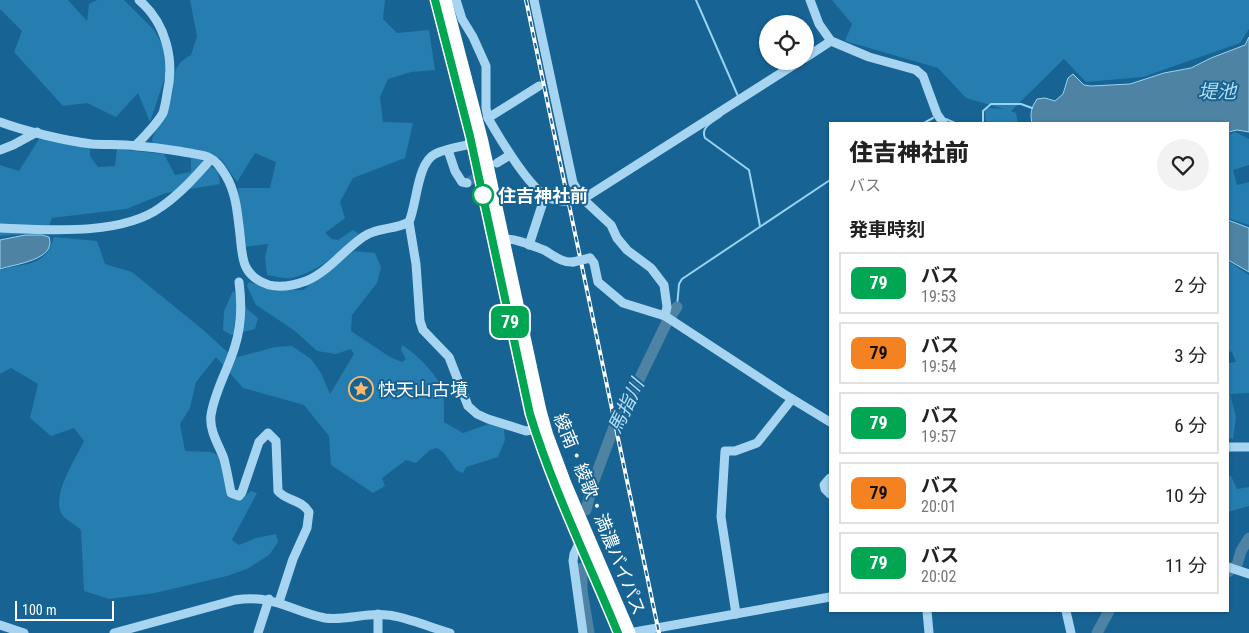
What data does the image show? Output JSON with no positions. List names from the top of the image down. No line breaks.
{"streets":{"highway":["綾南・綾歌・満濃バイパス"]},"water":["堤池","馬指川"],"places":{"other":["住吉神社前"],"place":["快天山古墳"]},"lines":["bus line 79"],"scale_bar":"100 m","page":{"on_map":"79","heading":[["住吉神社前","バス"],"発車時刻"],"list":[{"mark":"79","name":"バス","note":"19:53","value":"2 分"},{"mark":"79","name":"バス","note":"19:54","value":"3 分"},{"mark":"79","name":"バス","note":"19:57","value":"6 分"},{"mark":"79","name":"バス","note":"20:01","value":"10 分"},{"mark":"79","name":"バス","note":"20:02","value":"11 分"}],"scale":"100 m"}}
